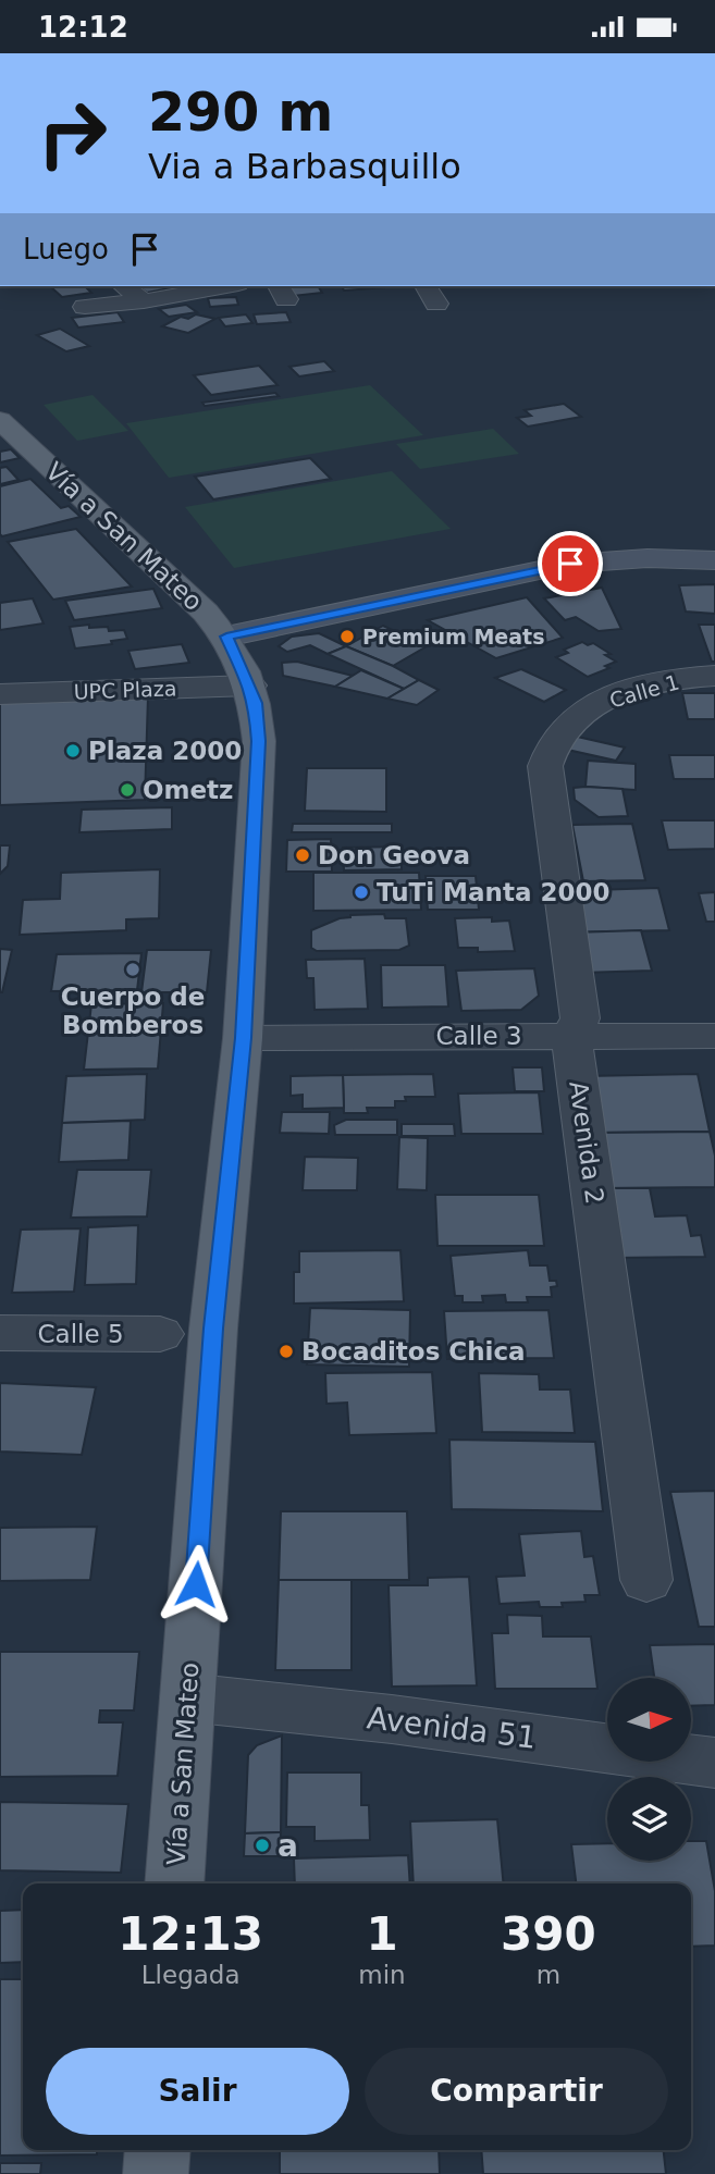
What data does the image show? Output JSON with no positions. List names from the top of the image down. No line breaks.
{"streets":{"main road":["Vía a San Mateo"],"street":["UPC Plaza","Calle 1","Calle 3","Avenida 2","Calle 5","Avenida 51"]},"crossings":[["Vía a San Mateo","UPC Plaza"],["Vía a San Mateo","Calle 3"],["Vía a San Mateo","Avenida 51"],["Calle 1","Avenida 2"],["Calle 3","Avenida 2"]],"places":["Premium Meats","Plaza 2000","Ometz","Don Geova","TuTi Manta 2000","Cuerpo de Bomberos","Bocaditos Chica","a"],"north":"right","page":{"status":"12:12","turn":["290 m","Via a Barbasquillo"],"then":"Luego","eta":["12:13","Llegada","1","min","390","m"],"buttons":["Salir","Compartir"]}}
